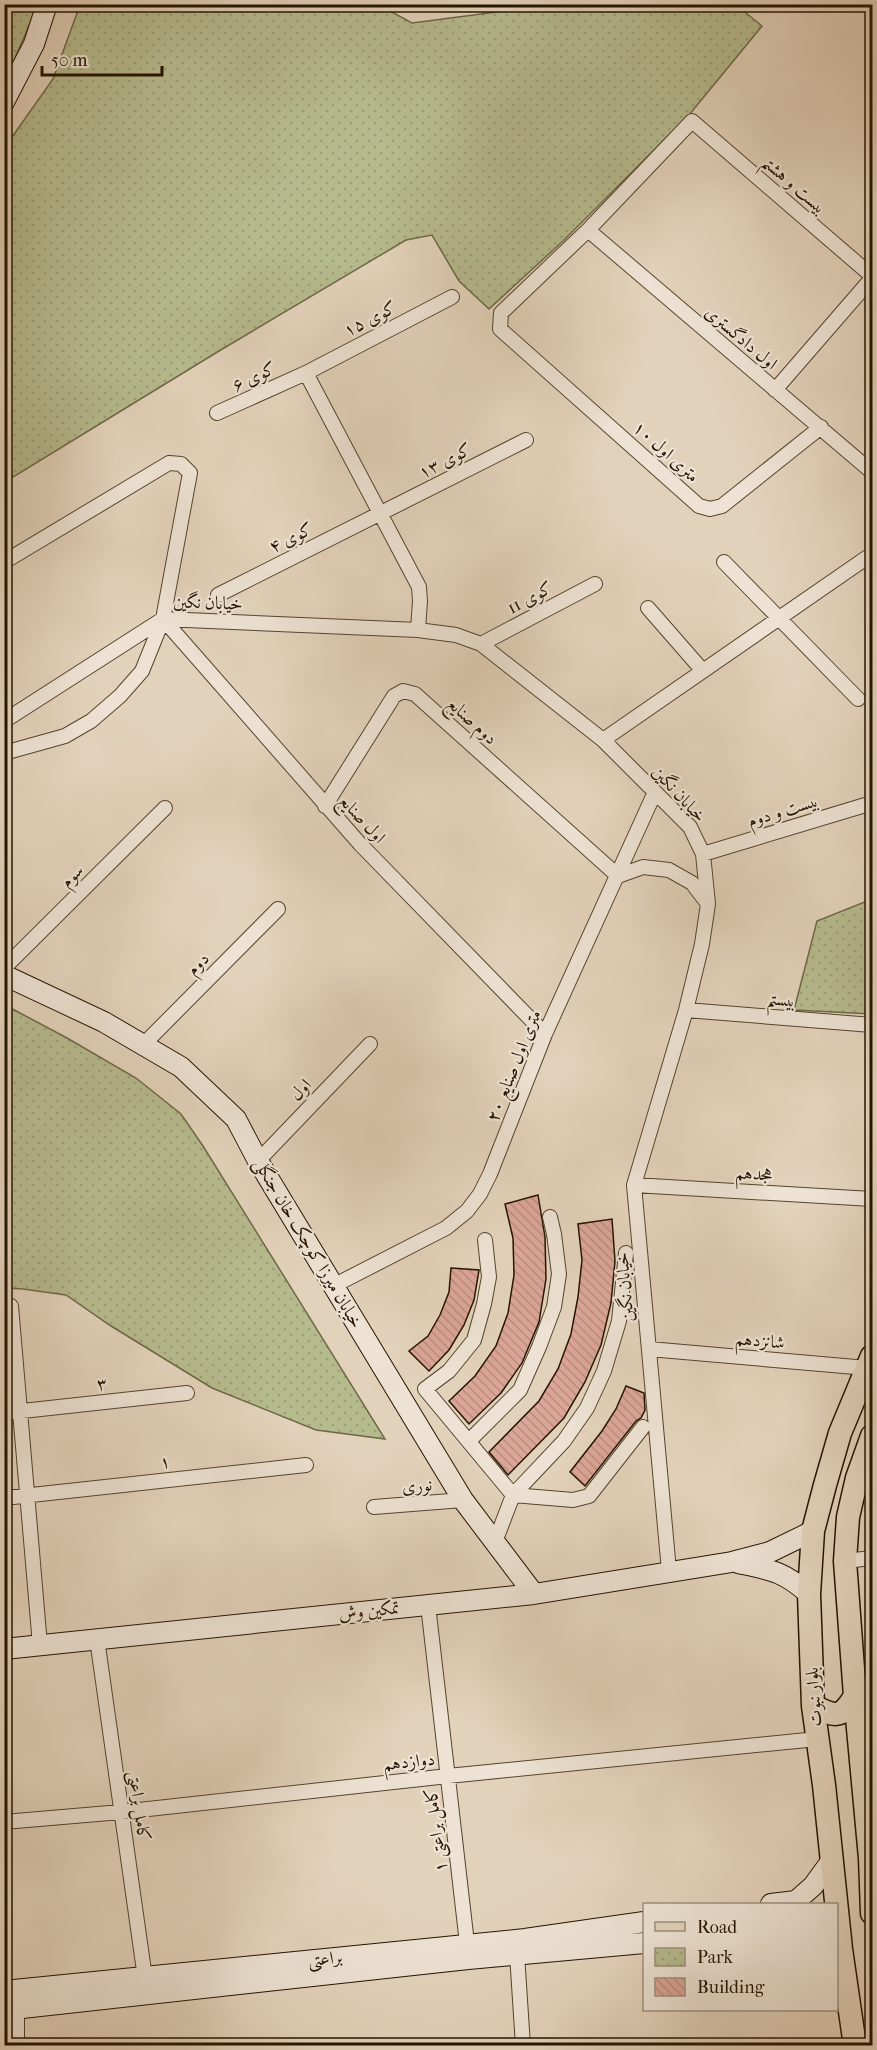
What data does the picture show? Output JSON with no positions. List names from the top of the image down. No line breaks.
{"streets":{"main road":["بلوار نبوت"],"street":["بیست و هشتم","کوی ۱۵","اول دادگستری","کوی ۶","۱۰ متری اول","کوی ۱۳","کوی ۴","کوی 11","خیابان نگین","دوم صنایع","بیست و دوم","اول صنایع","سوم","دوم","بیستم","۲۰ متری اول صنایع","اول","هجدهم","خیابان میرزا کوچک خان جنگلی","شانزدهم","۳","۱","نوری","تمکین وش","دوازدهم","کامل براعتی","کامل براعتی ۱","براعتی"]},"crossings":[["بیست و هشتم","اول دادگستری"],["بیست و هشتم","۱۰ متری اول"],["کوی ۱۵","کوی ۶"],["اول دادگستری","۱۰ متری اول"],["کوی ۱۳","کوی ۴"],["کوی 11","خیابان نگین"],["خیابان نگین","بیست و دوم"],["خیابان نگین","اول صنایع"],["خیابان نگین","بیستم"],["خیابان نگین","۲۰ متری اول صنایع"],["خیابان نگین","هجدهم"],["خیابان نگین","شانزدهم"],["خیابان نگین","تمکین وش"],["دوم صنایع","اول صنایع"],["دوم صنایع","۲۰ متری اول صنایع"],["اول صنایع","۲۰ متری اول صنایع"],["دوم","خیابان میرزا کوچک خان جنگلی"],["۲۰ متری اول صنایع","خیابان میرزا کوچک خان جنگلی"],["اول","خیابان میرزا کوچک خان جنگلی"],["خیابان میرزا کوچک خان جنگلی","نوری"],["خیابان میرزا کوچک خان جنگلی","تمکین وش"],["شانزدهم","بلوار نبوت"],["تمکین وش","بلوار نبوت"],["تمکین وش","کامل براعتی"],["تمکین وش","کامل براعتی ۱"],["بلوار نبوت","دوازدهم"],["دوازدهم","کامل براعتی"],["دوازدهم","کامل براعتی ۱"],["کامل براعتی","براعتی"],["کامل براعتی ۱","براعتی"]],"legend":["Road","Park","Building"],"scale_bar":"50 m"}
